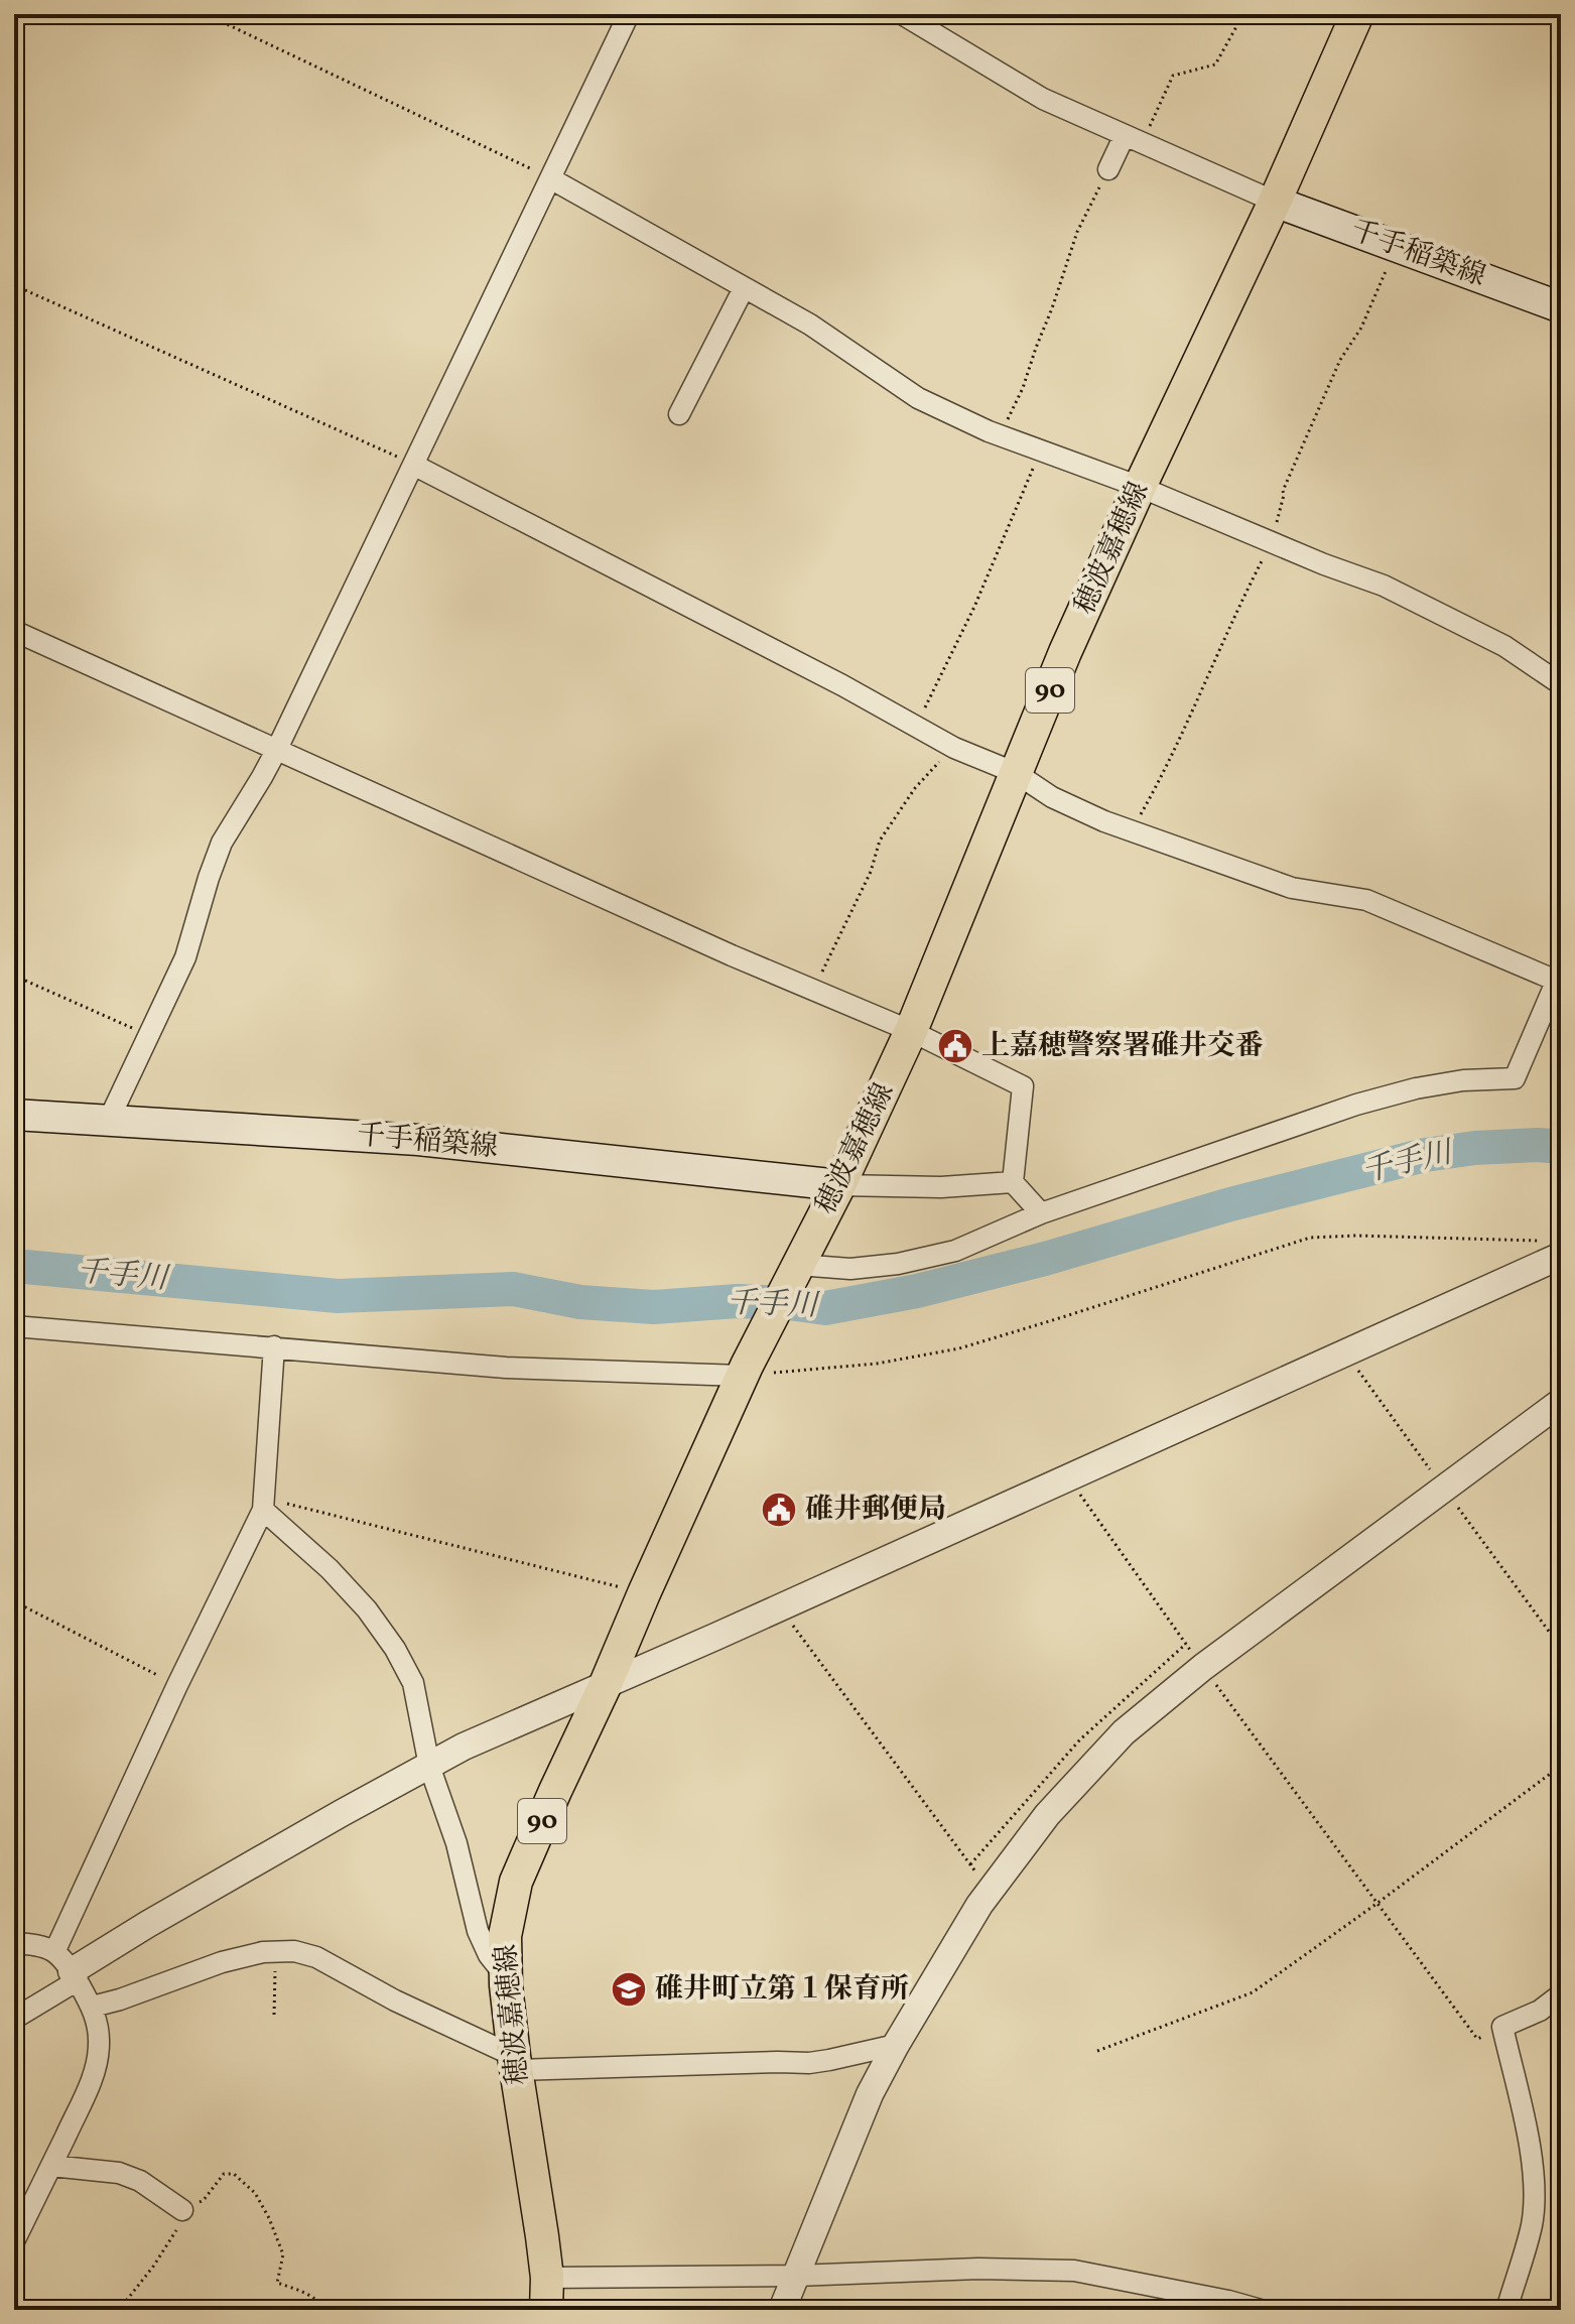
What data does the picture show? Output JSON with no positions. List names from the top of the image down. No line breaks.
{"streets":{"main road":["千手稲築線","穂波嘉穂線","90"]},"crossings":[["千手稲築線","穂波嘉穂線"]],"water":["千手川"],"places":{"public building":["上嘉穂警察署碓井交番","碓井郵便局"],"school or university":["碓井町立第１保育所"]}}
